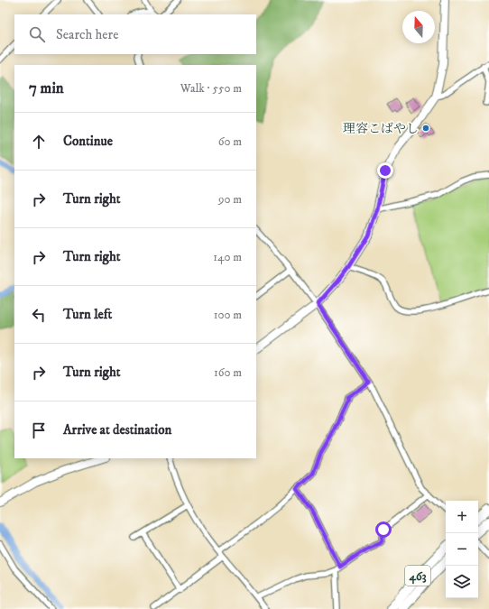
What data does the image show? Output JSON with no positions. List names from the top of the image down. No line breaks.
{"streets":{"highway":["463"]},"places":["理容こばやし"],"north":"top","page":{"search":"Search here","heading":["7 min","Walk · 550 m"],"list":[["Continue","60 m"],["Turn right","90 m"],["Turn right","140 m"],["Turn left","100 m"],["Turn right","160 m"],"Arrive at destination"],"map_buttons":["+","−"]}}
